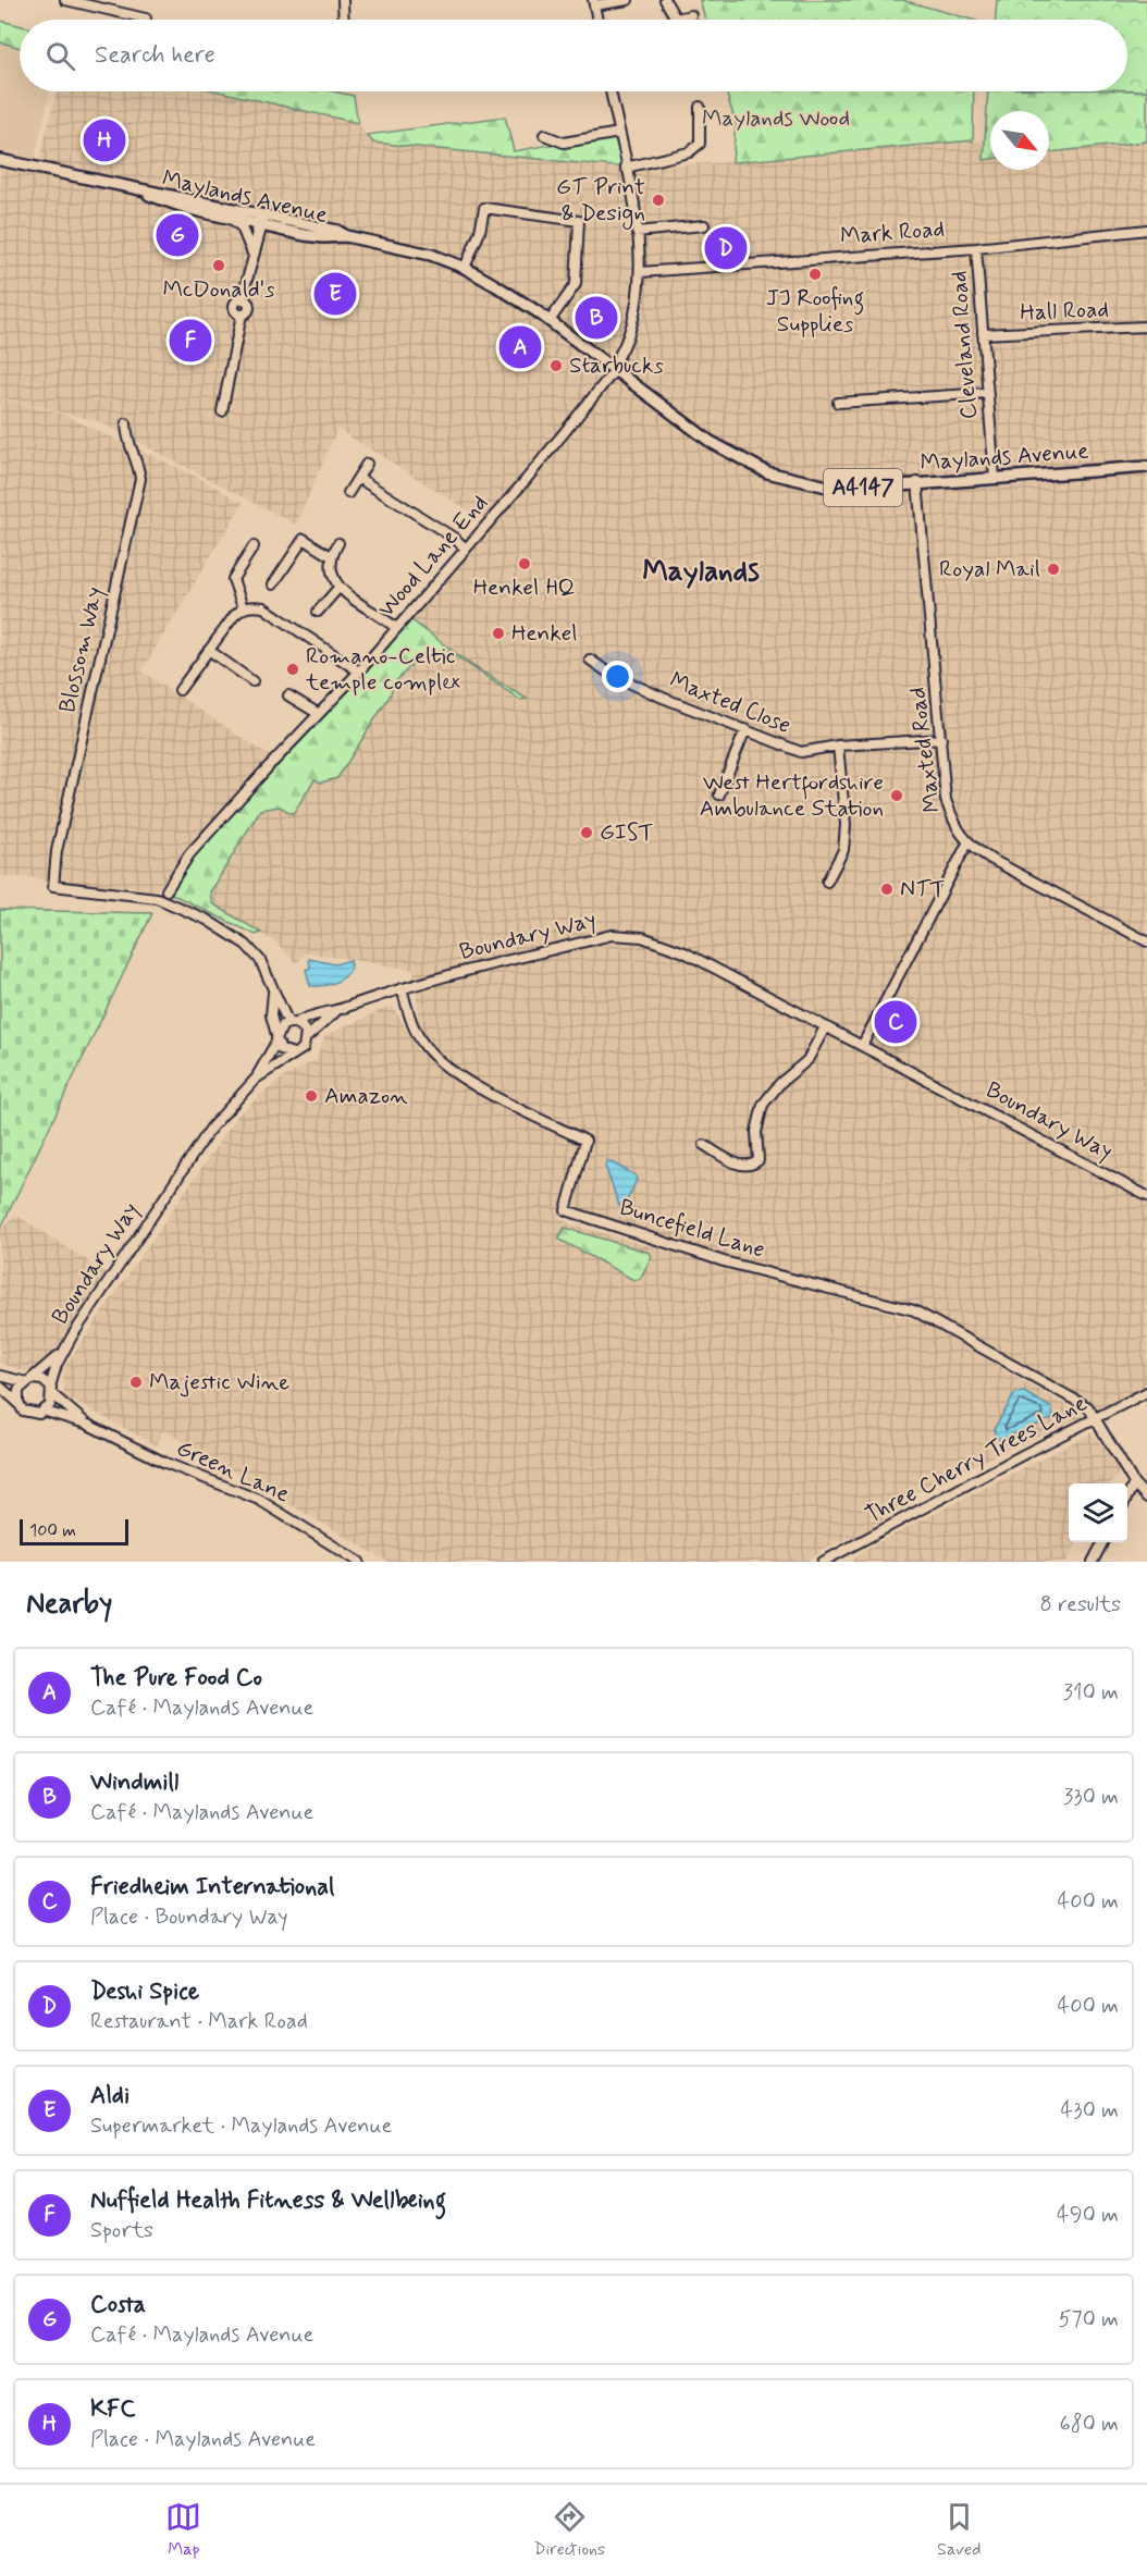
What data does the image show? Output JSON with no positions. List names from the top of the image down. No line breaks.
{"streets":{"main road":["Maylands Avenue","A4147"],"street":["Mark Road","Hall Road","Cleveland Road","Wood Lane End","Blossom Way","Maxted Close","Maxted Road","Boundary Way","Buncefield Lane","Three Cherry Trees Lane","Green Lane"]},"crossings":[["Maylands Avenue","Cleveland Road"],["Maylands Avenue","Wood Lane End"],["Maylands Avenue","Maxted Road"],["Mark Road","Cleveland Road"],["Mark Road","Wood Lane End"],["Hall Road","Cleveland Road"],["Maxted Close","Maxted Road"],["Boundary Way","Buncefield Lane"],["Boundary Way","Green Lane"],["Buncefield Lane","Three Cherry Trees Lane"]],"districts":["Maylands"],"parks":["Maylands Wood"],"places":["GT Print & Design","McDonald's","JJ Roofing Supplies","Starbucks","Henkel HQ","Royal Mail","Henkel","Romano-Celtic temple complex","West Hertfordshire Ambulance Station","GIST","NTT","Amazon","Majestic Wine"],"scale_bar":"100 m","north":"bottom right","page":{"search":"Search here","pins":["H","G","D","E","B","F","A","C"],"scale":"100 m","heading":["Nearby","8 results"],"list":[{"mark":"A","name":"The Pure Food Co","note":"Café · Maylands Avenue","value":"310 m"},{"mark":"B","name":"Windmill","note":"Café · Maylands Avenue","value":"330 m"},{"mark":"C","name":"Friedheim International","note":"Place · Boundary Way","value":"400 m"},{"mark":"D","name":"Deshi Spice","note":"Restaurant · Mark Road","value":"400 m"},{"mark":"E","name":"Aldi","note":"Supermarket · Maylands Avenue","value":"430 m"},{"mark":"F","name":"Nuffield Health Fitness & Wellbeing","note":"Sports","value":"490 m"},{"mark":"G","name":"Costa","note":"Café · Maylands Avenue","value":"570 m"},{"mark":"H","name":"KFC","note":"Place · Maylands Avenue","value":"680 m"}],"nav":["Map","Directions","Saved"]}}
